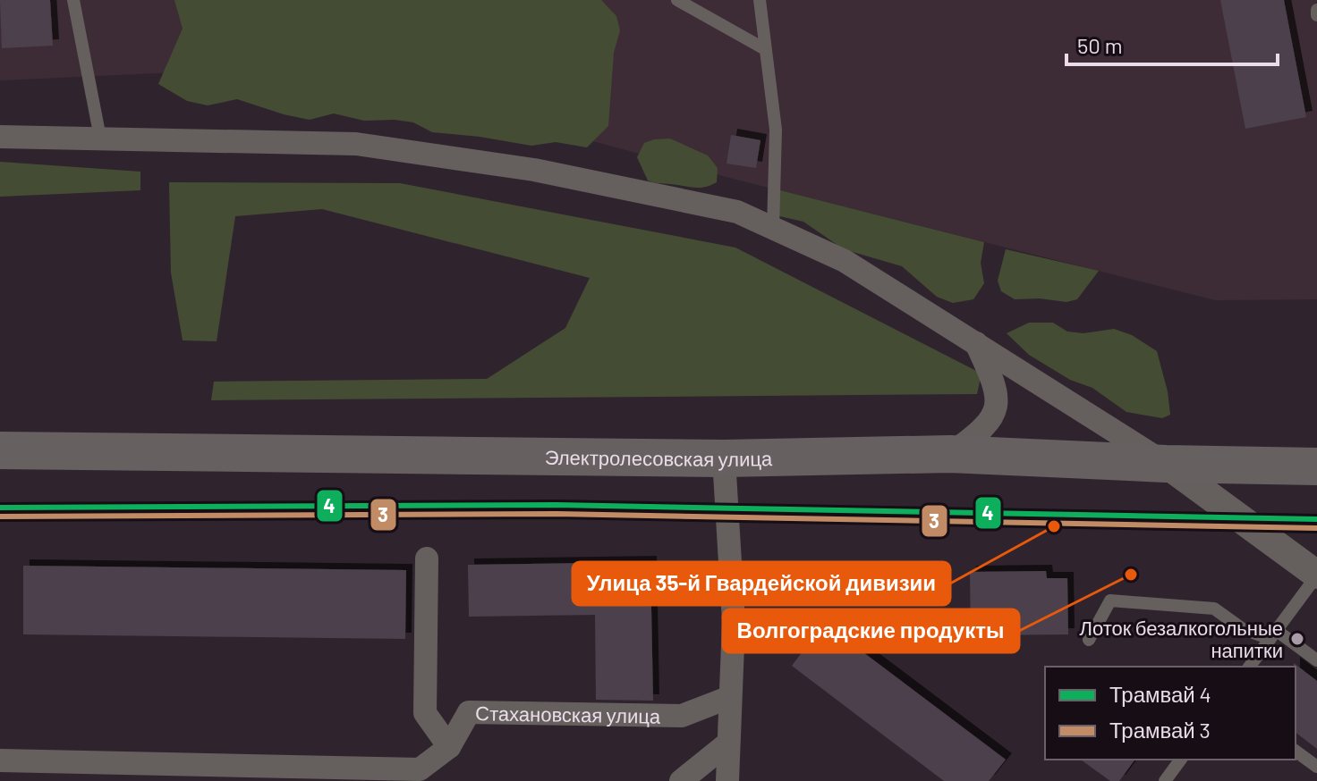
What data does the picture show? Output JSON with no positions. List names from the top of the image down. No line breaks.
{"streets":{"main road":["Электролесовская улица"],"street":["Стахановская улица"]},"places":["Улица 35-й Гвардейской дивизии","Волгоградские продукты","Лоток безалкогольные напитки"],"lines":["tram line 4","tram line 3"],"legend":["Трамвай 4","Трамвай 3"],"scale_bar":"50 m"}
